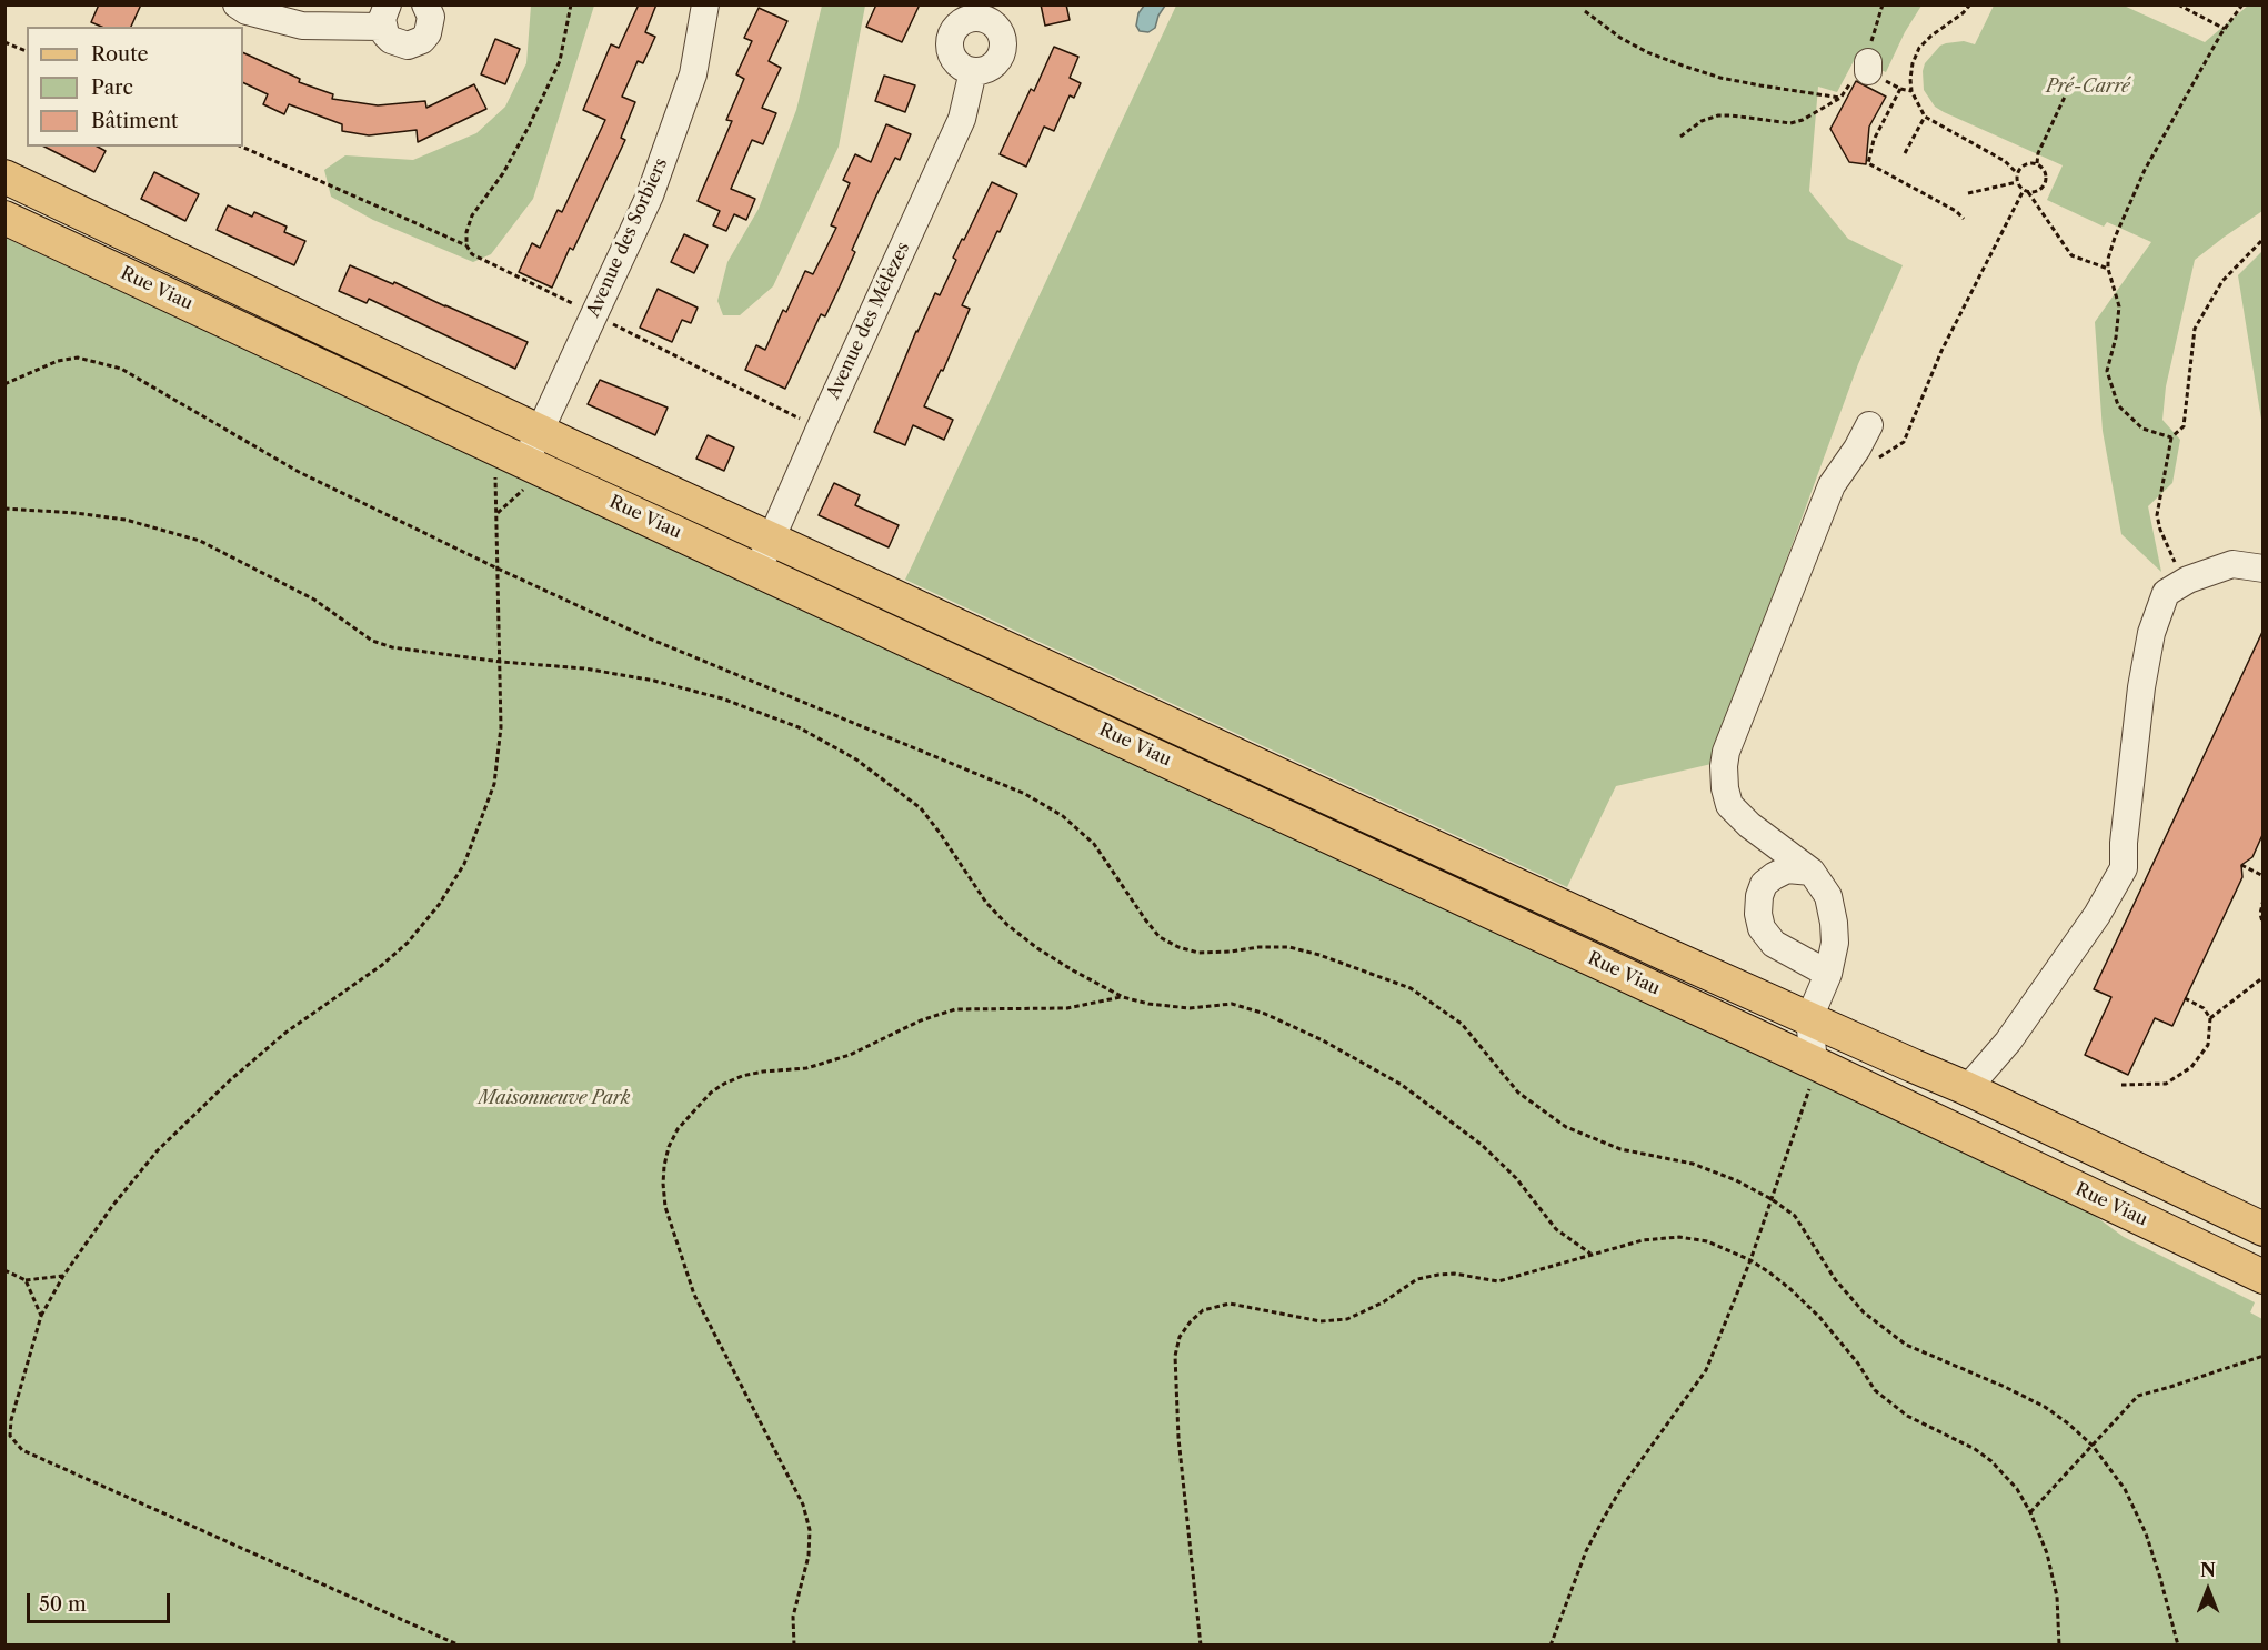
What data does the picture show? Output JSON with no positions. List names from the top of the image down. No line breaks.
{"streets":{"main road":["Rue Viau"],"street":["Avenue des Sorbiers","Avenue des Mélèzes"]},"crossings":[["Avenue des Sorbiers","Rue Viau"],["Rue Viau","Avenue des Mélèzes"]],"parks":["Pré-Carré","Maisonneuve Park"],"legend":["Route","Parc","Bâtiment"],"scale_bar":"50 m","north":"top"}
